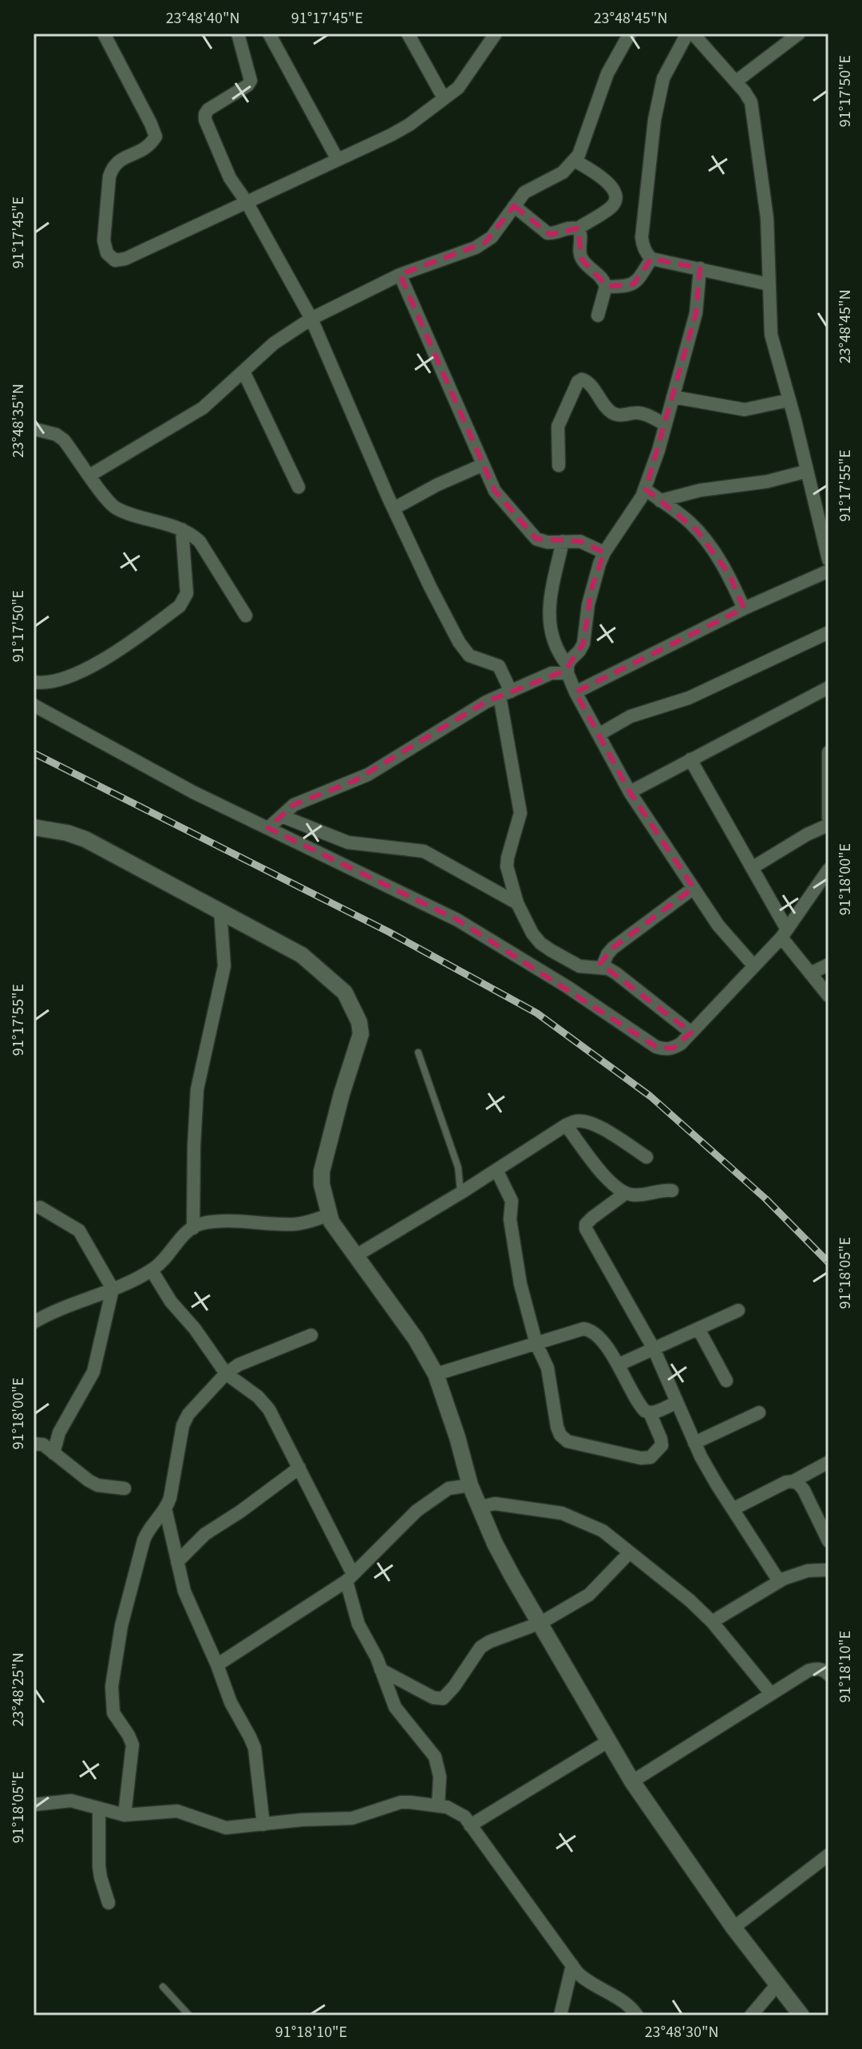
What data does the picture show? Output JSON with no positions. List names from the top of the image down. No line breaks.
{"coordinates":["23°48'40\"N","91°17'45\"E","23°48'45\"N","91°17'50\"E","23°48'35\"N","91°17'55\"E","91°18'00\"E","91°18'05\"E","91°18'10\"E","23°48'25\"N","23°48'30\"N"]}
